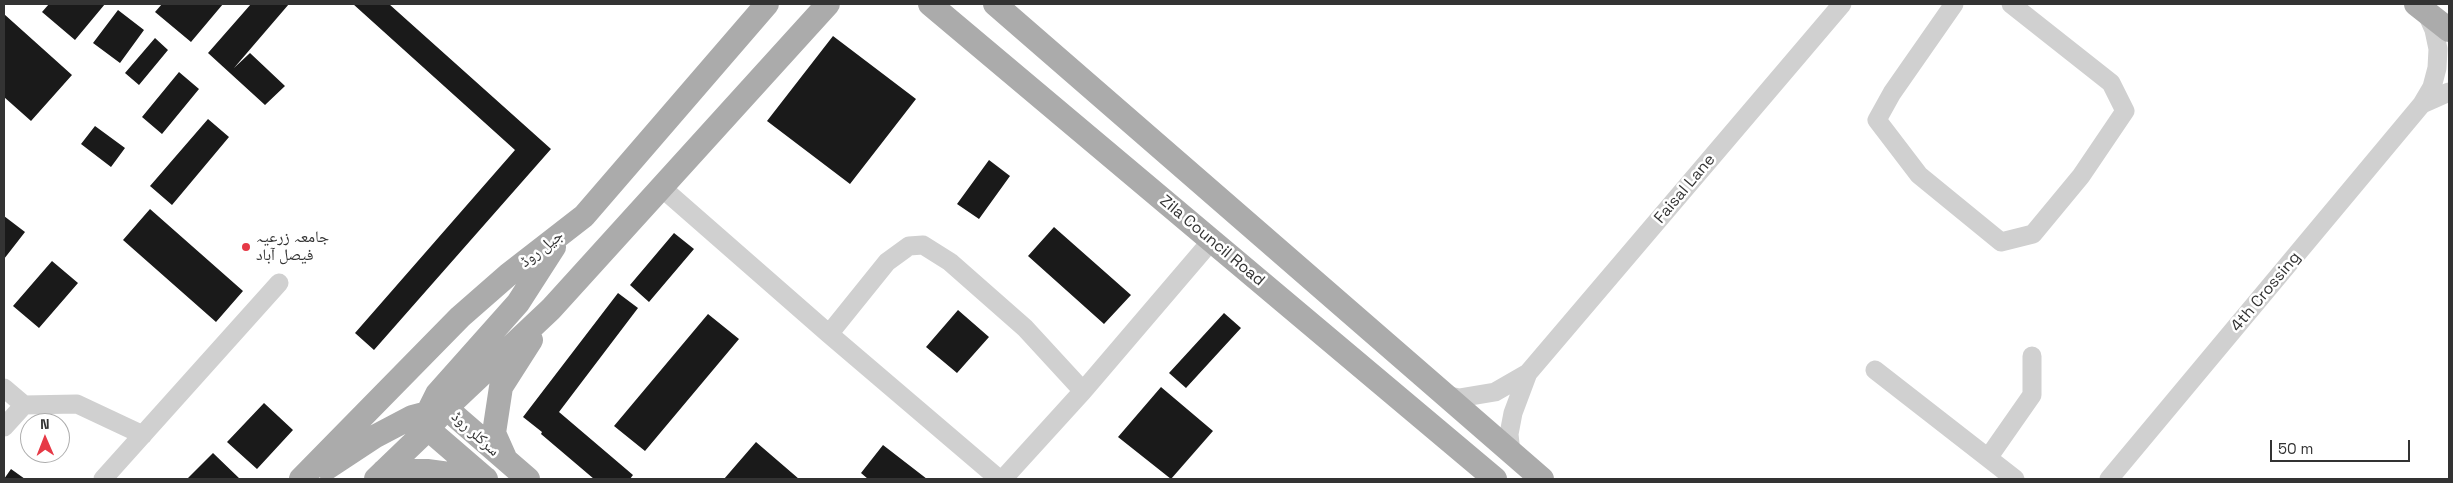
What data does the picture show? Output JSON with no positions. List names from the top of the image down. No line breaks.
{"streets":{"main road":["Zila Council Road","جیل روڈ","سرکلر روڈ"],"street":["Faisal Lane","4th Crossing"]},"places":["جامعہ زرعیہ فیصل آباد"],"scale_bar":"50 m","north":"top"}
